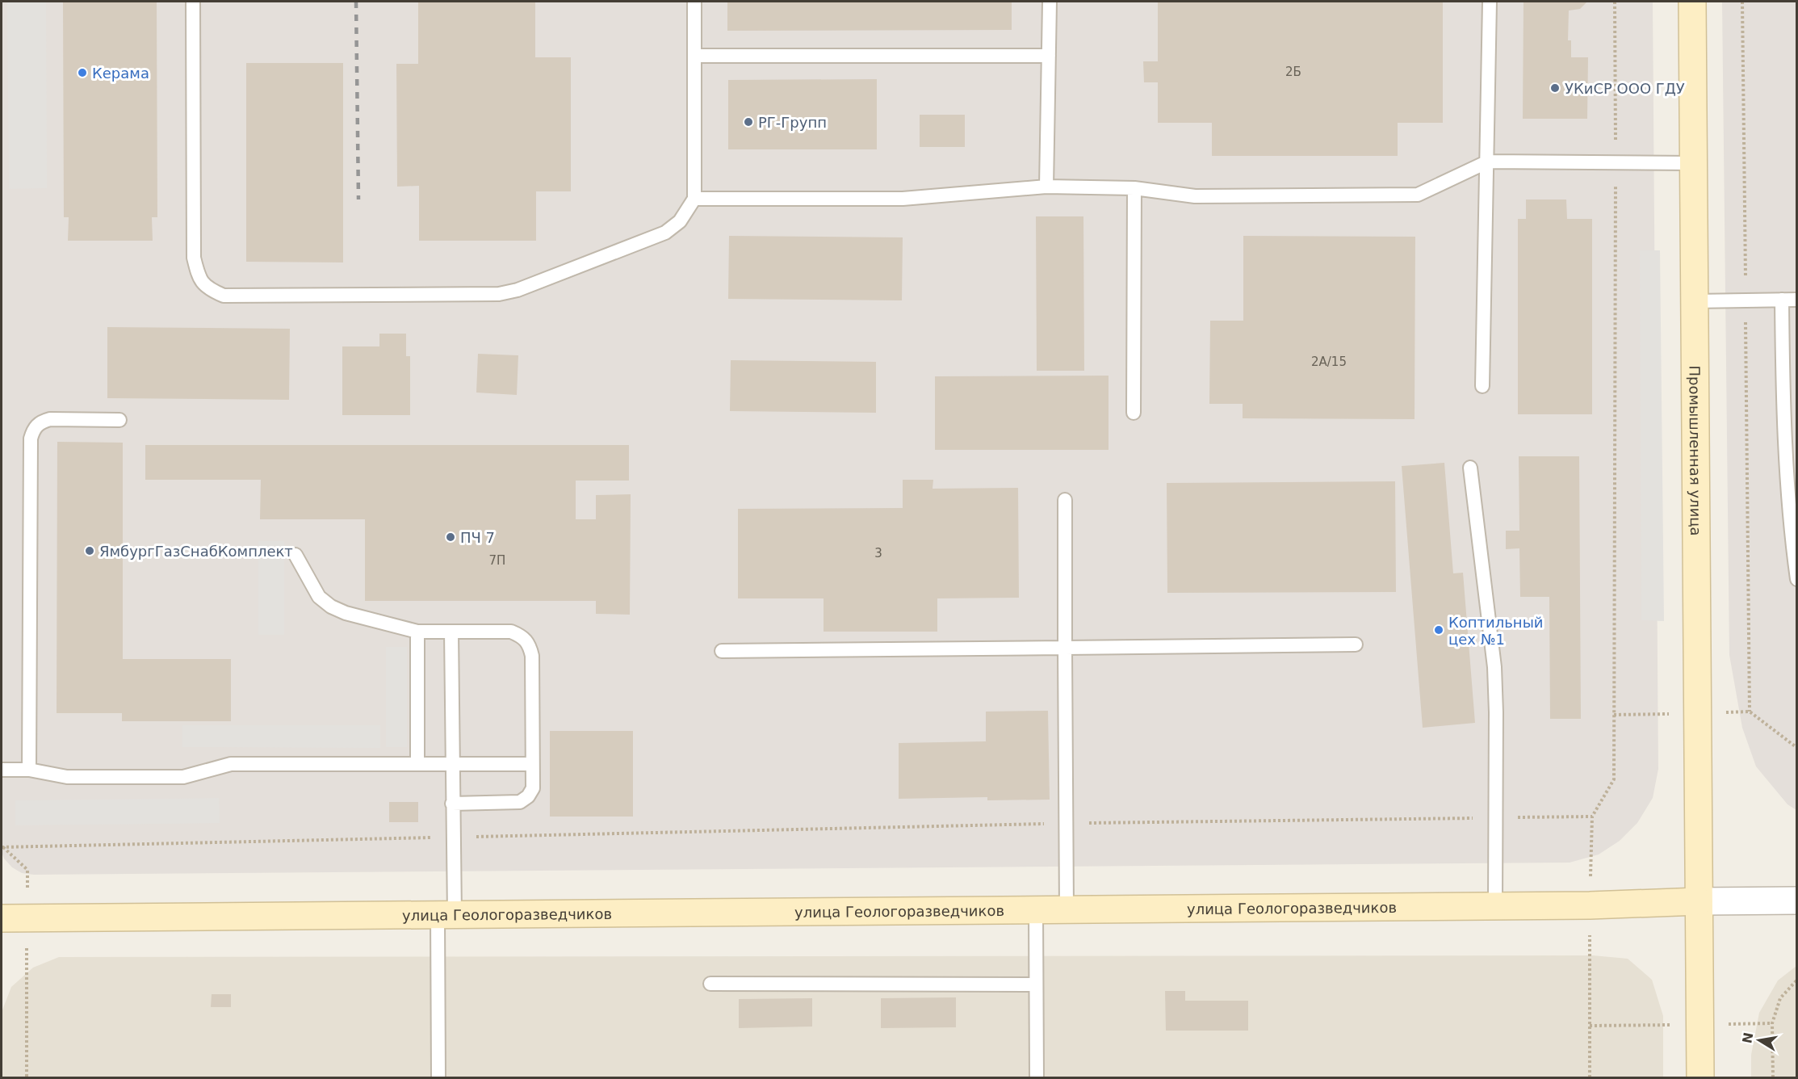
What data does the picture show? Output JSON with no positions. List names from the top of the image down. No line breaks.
{"streets":{"main road":["Промышленная улица","улица Геологоразведчиков"]},"crossings":[["Промышленная улица","улица Геологоразведчиков"]],"places":["Керама","УКиСР ООО ГДУ","РГ-Групп","ПЧ 7","ЯмбургГазСнабКомплект","Коптильный цех №1"],"house_numbers":["2Б","2А/15","3","7П"],"north":"left"}
